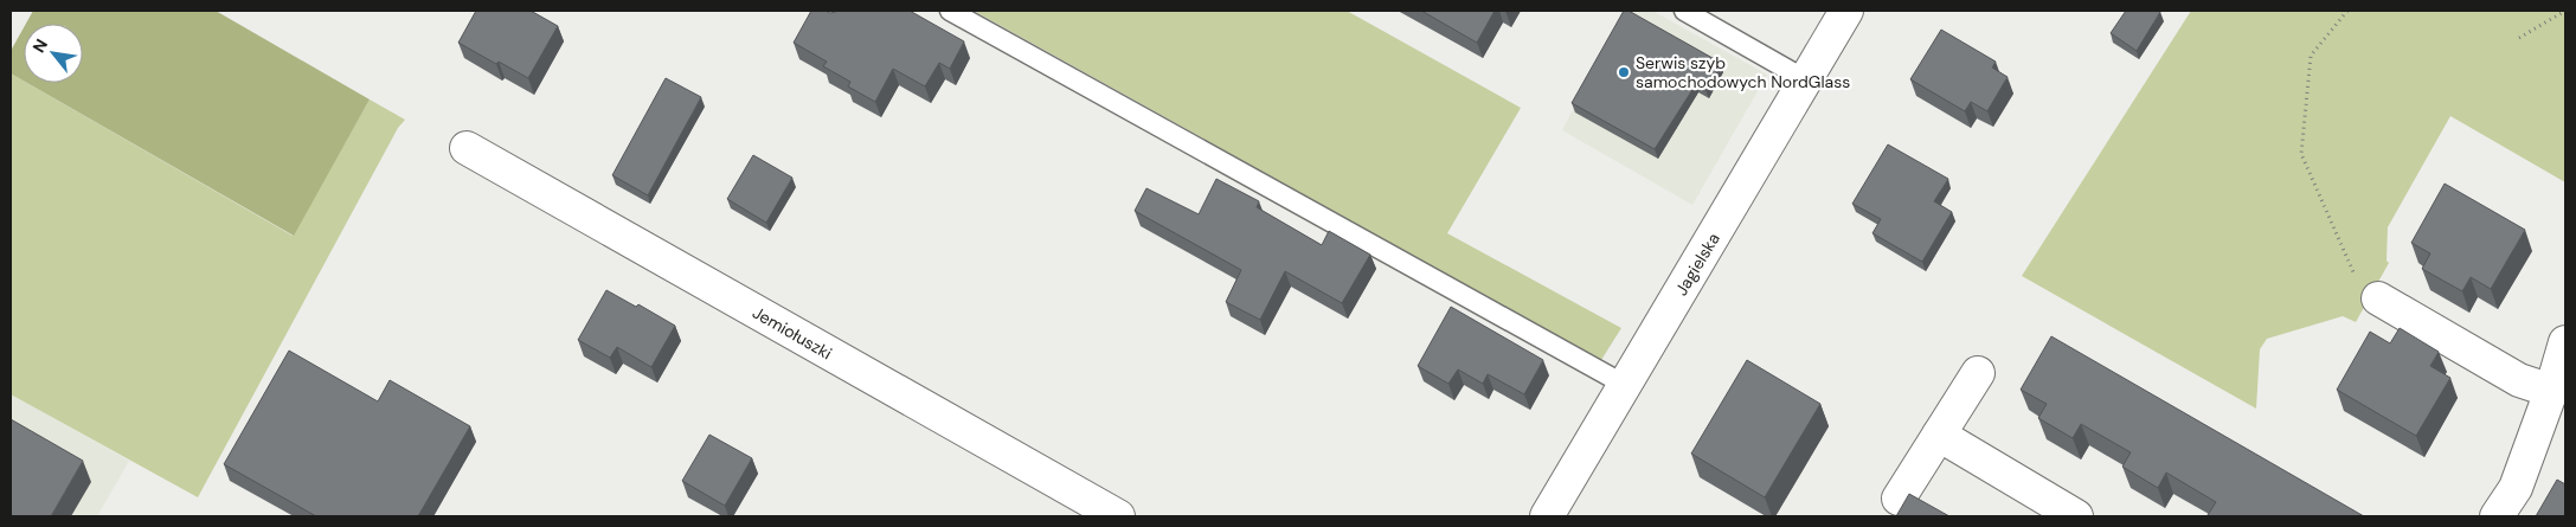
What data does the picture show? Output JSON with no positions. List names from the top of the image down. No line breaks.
{"streets":{"street":["Jagielska","Jemiołuszki"]},"places":["Serwis szyb samochodowych NordGlass"],"north":"top left"}
